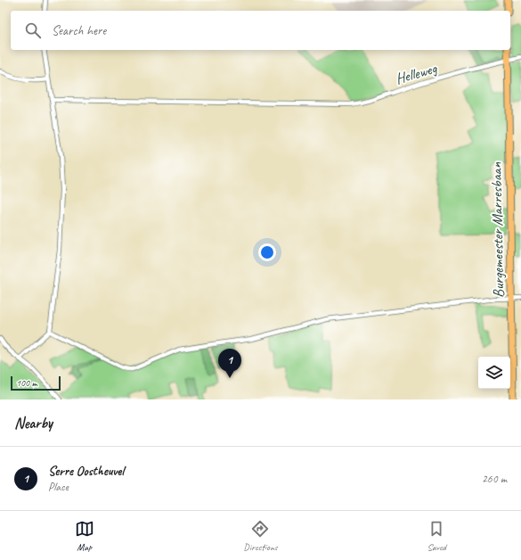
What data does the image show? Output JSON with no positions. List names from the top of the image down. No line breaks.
{"streets":{"main road":["Burgemeester Marresbaan"],"street":["Helleweg"]},"crossings":[["Helleweg","Burgemeester Marresbaan"]],"scale_bar":"100 m","page":{"search":"Search here","pins":"1","scale":"100 m","heading":"Nearby","list":[{"mark":"1","name":"Serre Oostheuvel","note":"Place","value":"260 m"}],"nav":["Map","Directions","Saved"]}}
